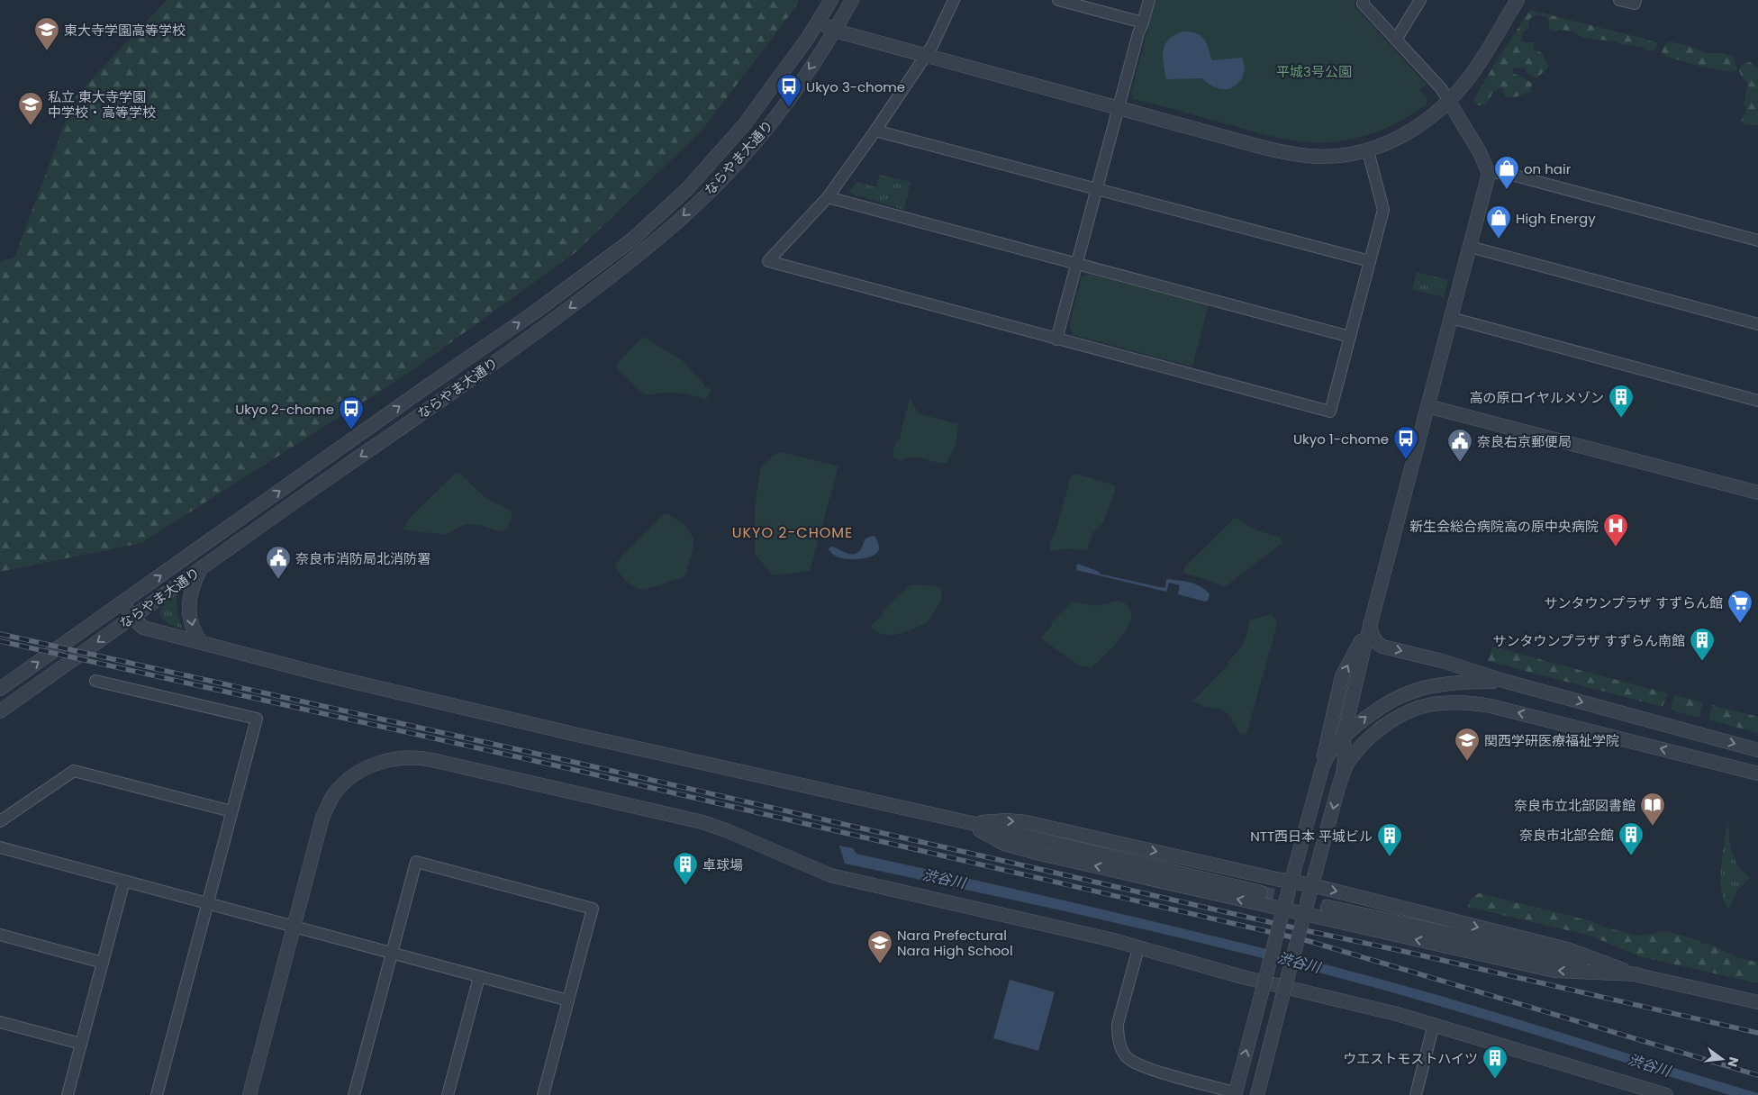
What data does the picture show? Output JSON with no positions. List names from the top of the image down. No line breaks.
{"streets":{"street":["ならやま大通り"]},"districts":["UKYO 2-CHOME"],"water":["渋谷川"],"parks":["平城3号公園"],"places":{"school or university":["東大寺学園高等学校","私立 東大寺学園 中学校・高等学校","関西学研医療福祉学院","Nara Prefectural Nara High School"],"bus stop":["Ukyo 3-chome","Ukyo 2-chome","Ukyo 1-chome"],"shop":["on hair","High Energy"],"building":["高の原ロイヤルメゾン","サンタウンプラザ すずらん南館","奈良市北部会館","NTT西日本 平城ビル","卓球場","ウエストモストハイツ"],"public building":["奈良右京郵便局","奈良市消防局北消防署"],"hospital":["新生会総合病院高の原中央病院"],"supermarket":["サンタウンプラザ すずらん館"],"library":["奈良市立北部図書館"]},"north":"right"}
